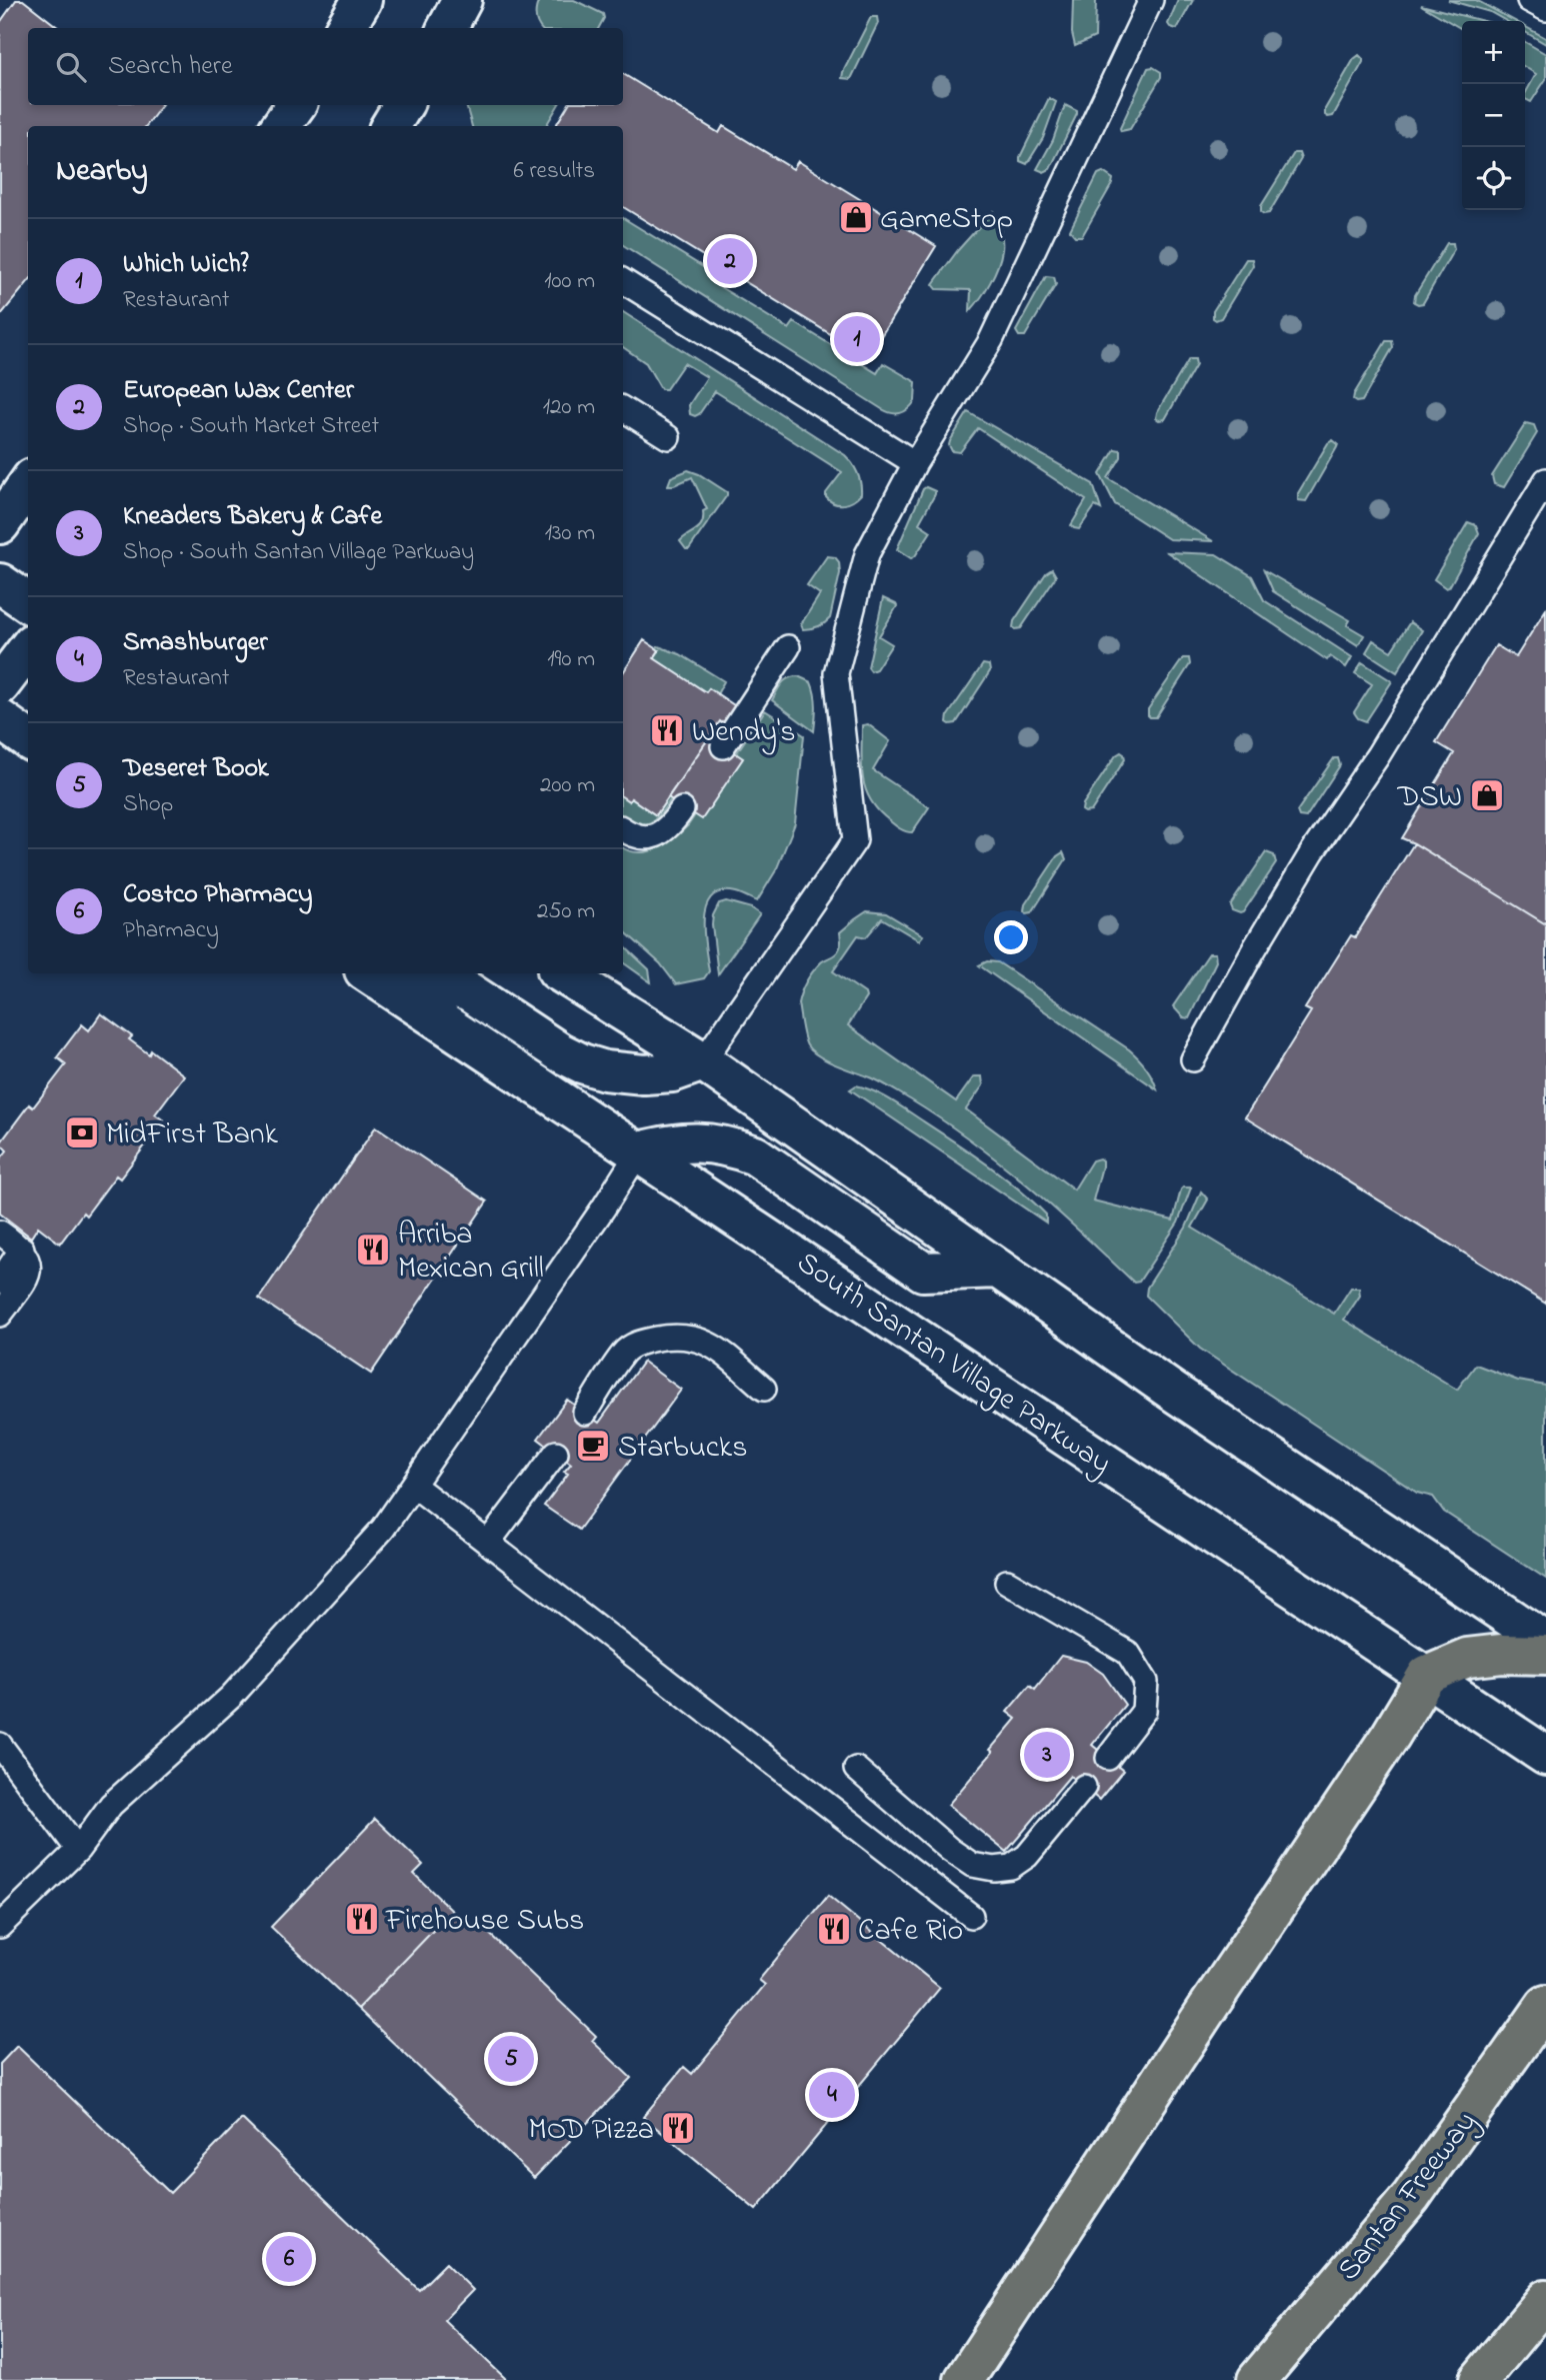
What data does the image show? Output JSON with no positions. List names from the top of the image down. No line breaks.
{"streets":{"highway":["Santan Freeway"],"main road":["South Santan Village Parkway"]},"places":{"shop":["GameStop","DSW"],"restaurant":["Wendy's","Arriba Mexican Grill","Firehouse Subs","Cafe Rio","MOD Pizza"],"bank":["MidFirst Bank"],"cafe":["Starbucks"]},"page":{"map_buttons":["+","−"],"search":"Search here","heading":["Nearby","6 results"],"list":[{"mark":"1","name":"Which Wich?","note":"Restaurant","value":"100 m"},{"mark":"2","name":"European Wax Center","note":"Shop · South Market Street","value":"120 m"},{"mark":"3","name":"Kneaders Bakery & Cafe","note":"Shop · South Santan Village Parkway","value":"130 m"},{"mark":"4","name":"Smashburger","note":"Restaurant","value":"190 m"},{"mark":"5","name":"Deseret Book","note":"Shop","value":"200 m"},{"mark":"6","name":"Costco Pharmacy","note":"Pharmacy","value":"250 m"}],"pins":["2","1","3","5","4","6"]}}
